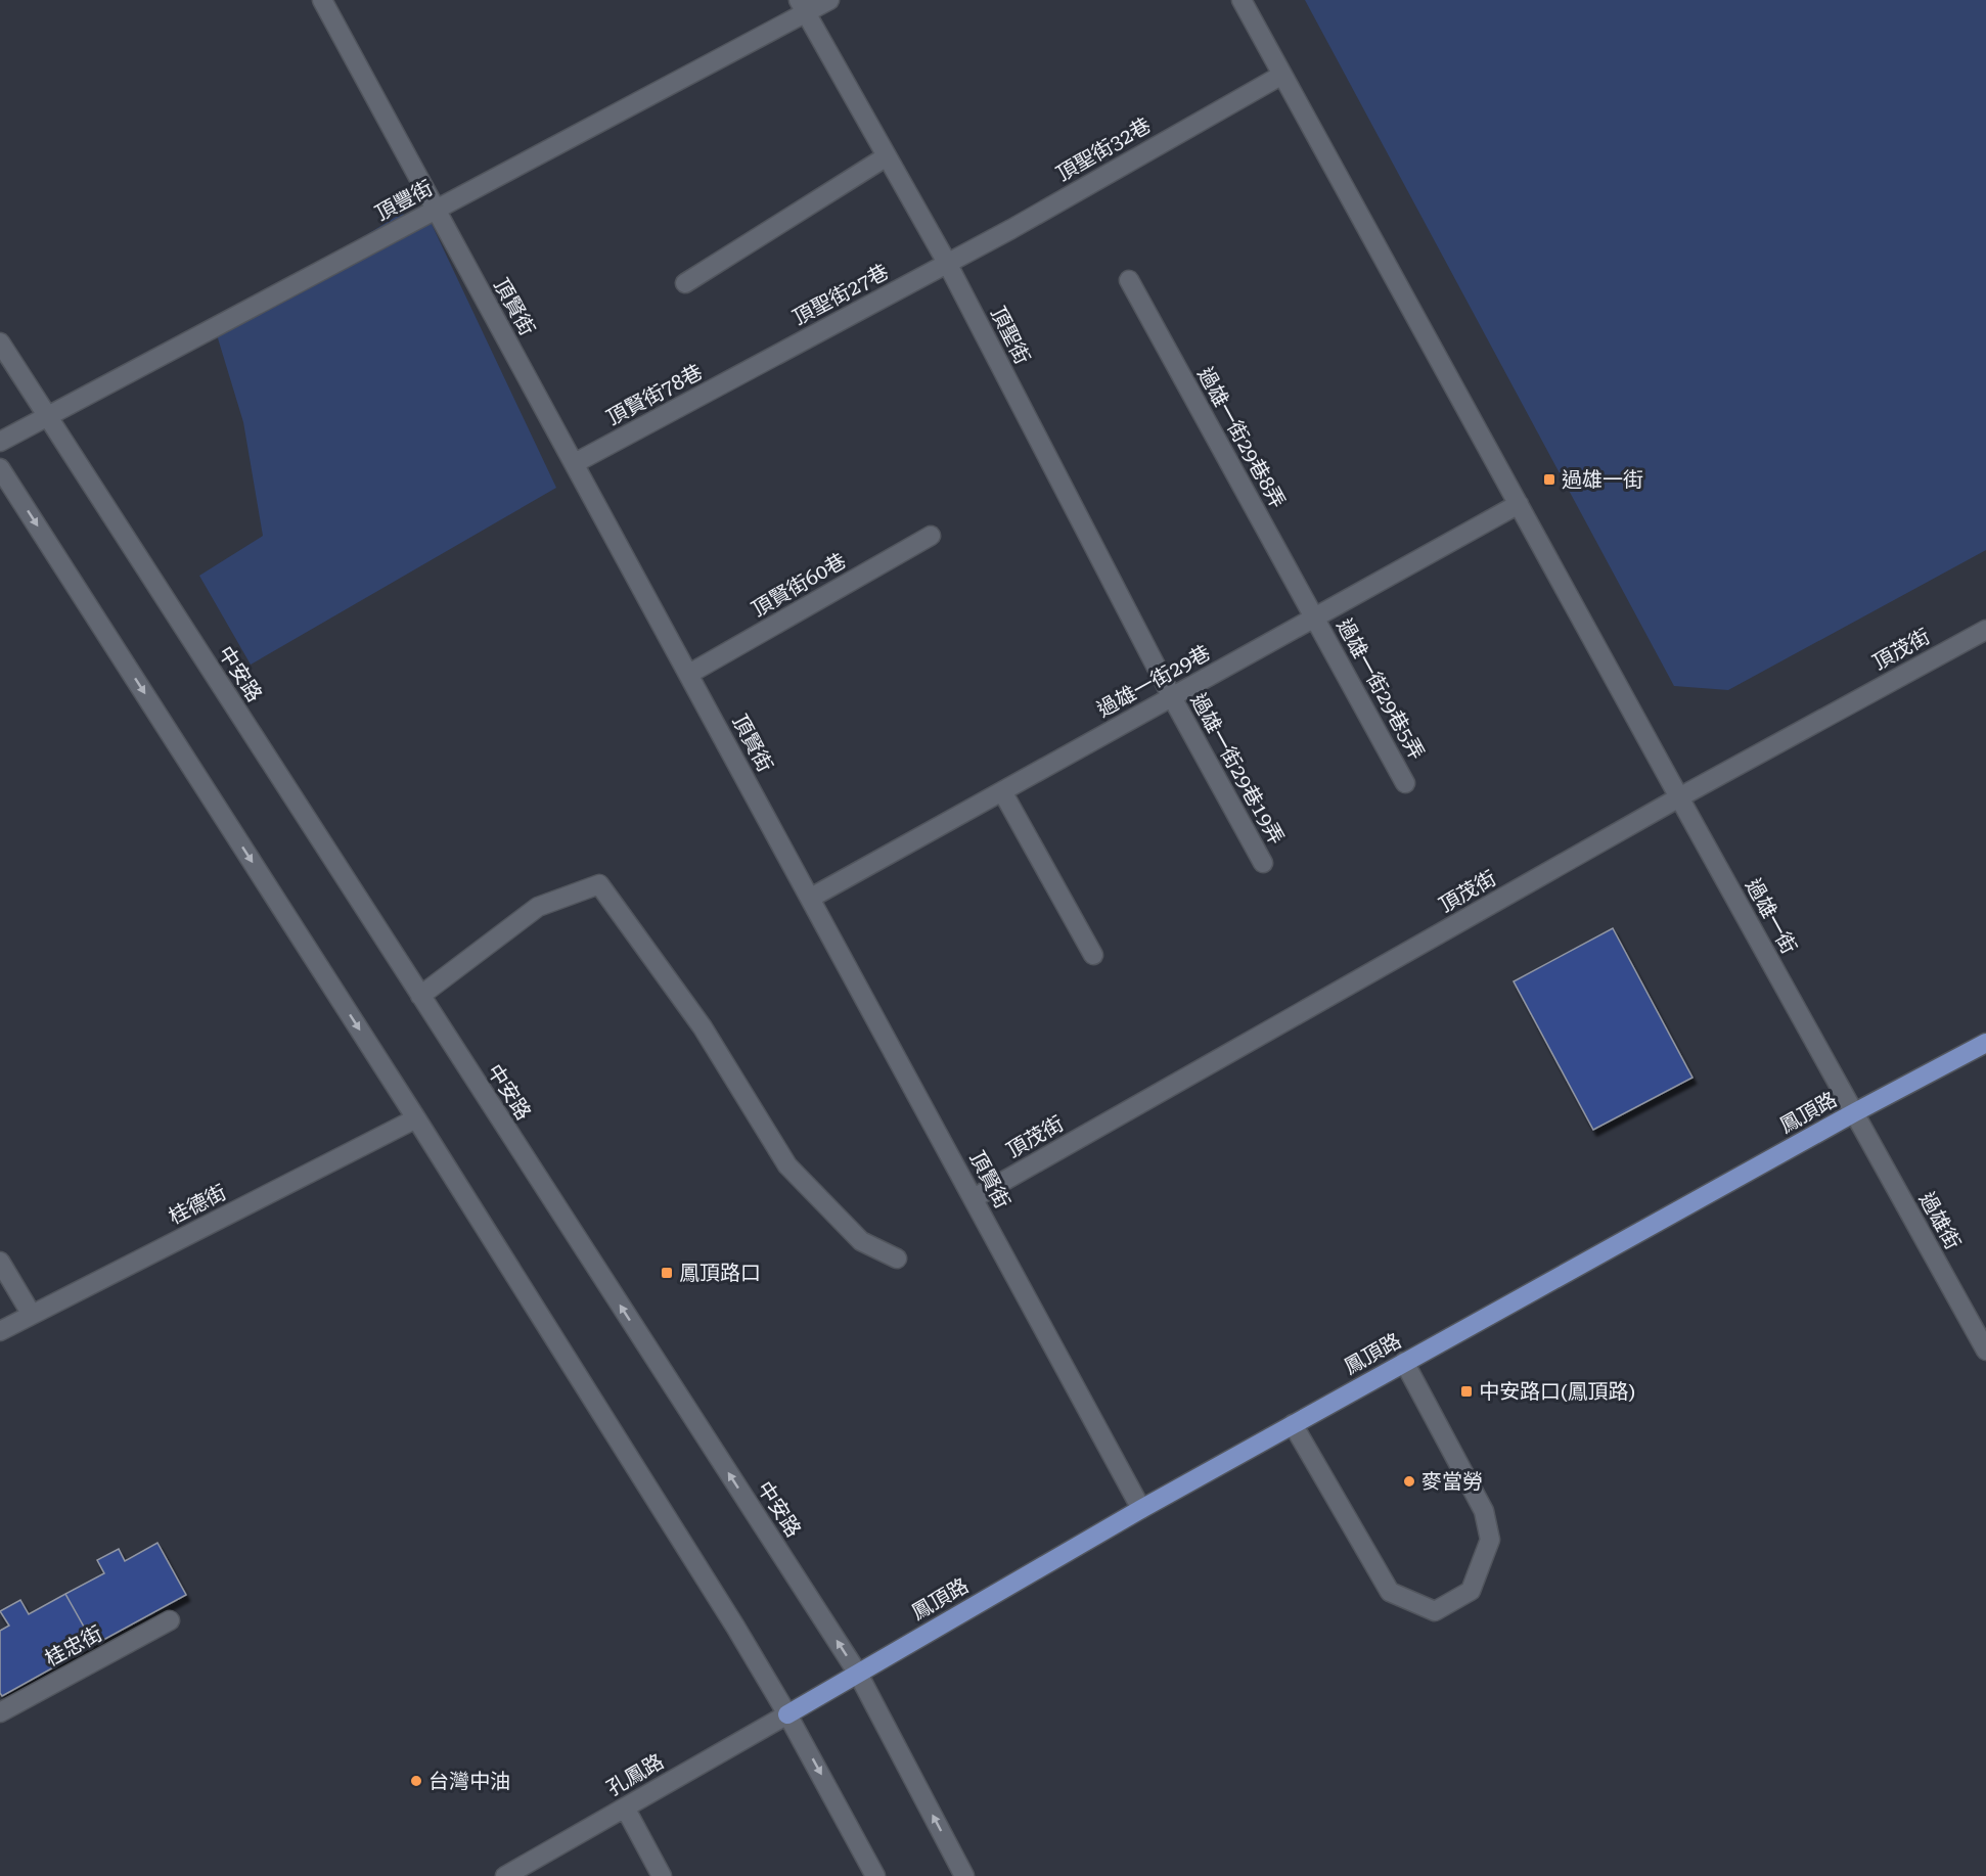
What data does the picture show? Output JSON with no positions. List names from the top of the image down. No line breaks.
{"streets":{"main road":["鳳頂路"],"street":["頂聖街32巷","頂豐街","頂聖街27巷","頂賢街","頂聖街","頂賢街78巷","過雄一街29巷8弄","頂賢街60巷","頂茂街","中安路","過雄一街29巷","過雄一街29巷5弄","過雄一街29巷19弄","過雄一街","桂德街","過雄街","桂忠街","孔鳳路"]},"crossings":[["頂聖街32巷","頂聖街27巷"],["頂聖街32巷","頂聖街"],["頂聖街32巷","過雄一街"],["頂豐街","頂賢街"],["頂豐街","頂聖街"],["頂豐街","中安路"],["頂聖街27巷","頂聖街"],["頂聖街27巷","頂賢街78巷"],["頂賢街","頂賢街78巷"],["頂賢街","頂賢街60巷"],["頂賢街","頂茂街"],["頂賢街","過雄一街29巷"],["頂賢街","鳳頂路"],["頂聖街","過雄一街29巷"],["頂聖街","過雄一街29巷19弄"],["過雄一街29巷8弄","過雄一街29巷"],["過雄一街29巷8弄","過雄一街29巷5弄"],["頂茂街","過雄一街"],["中安路","鳳頂路"],["過雄一街29巷","過雄一街29巷5弄"],["過雄一街29巷","過雄一街29巷19弄"],["過雄一街29巷","過雄一街"],["過雄一街","鳳頂路"],["過雄一街","過雄街"],["鳳頂路","過雄街"],["鳳頂路","孔鳳路"]],"places":{"transit":["過雄一街","鳳頂路口","中安路口(鳳頂路)"],"other":["麥當勞","台灣中油"]}}
